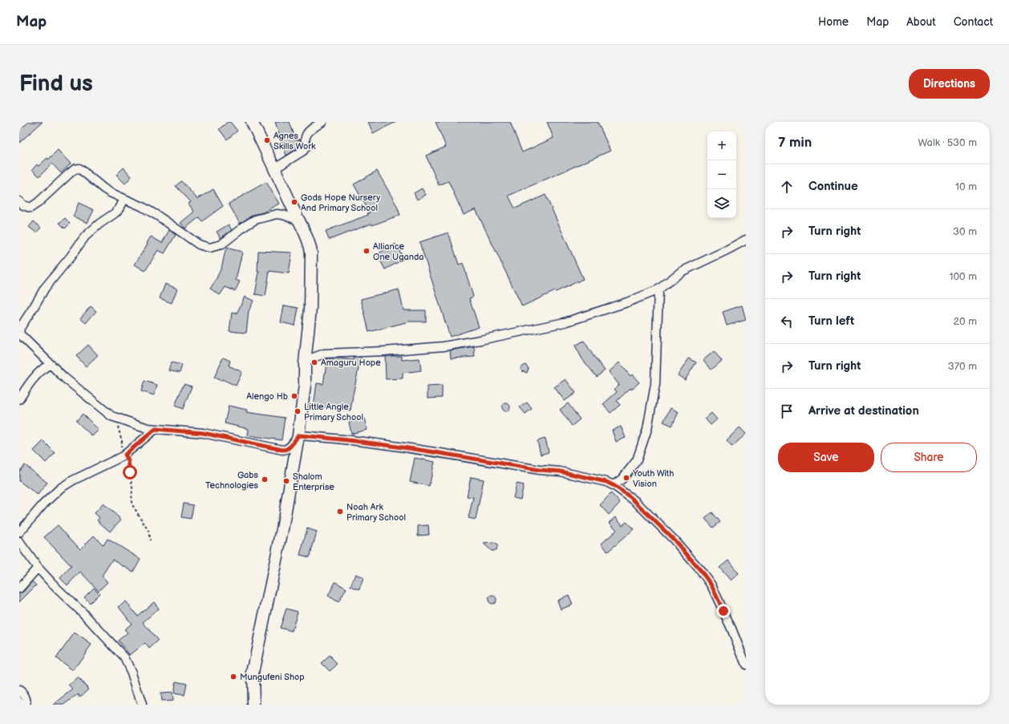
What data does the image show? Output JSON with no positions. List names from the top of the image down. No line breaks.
{"places":["Agnes Skills Work","Gods Hope Nursery And Primary School","Alliance One Uganda","Amaguru Hope","Alengo Hb","Little Angle Primary School","Youth With Vision","Gabs Technologies","Shalom Enterprise","Noah Ark Primary School","Mungufeni Shop"],"page":{"header":"Map","nav":["Home","Map","About","Contact"],"buttons":["Directions",["Save","Share"]],"title":"Find us","heading":["7 min","Walk · 530 m"],"map_buttons":["+","−"],"list":[["Continue","10 m"],["Turn right","30 m"],["Turn right","100 m"],["Turn left","20 m"],["Turn right","370 m"],"Arrive at destination"]}}
